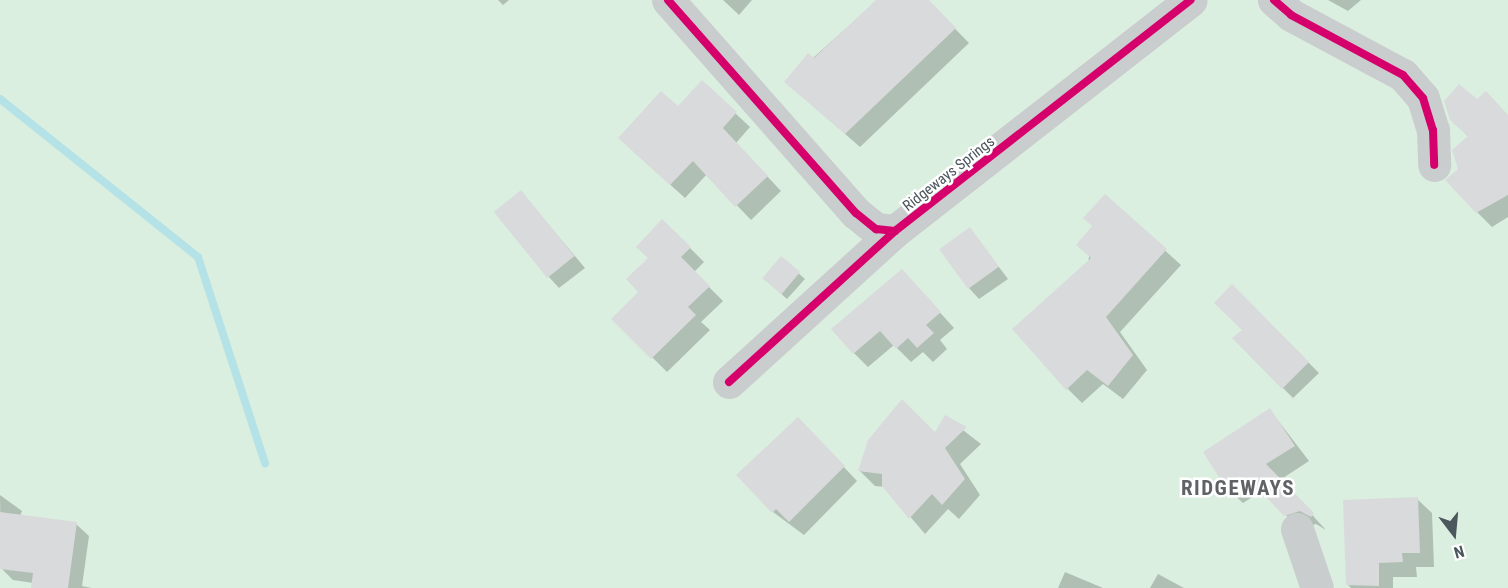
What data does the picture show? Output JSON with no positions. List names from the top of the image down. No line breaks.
{"streets":{"street":["Ridgeways Springs"]},"districts":["RIDGEWAYS"],"north":"bottom"}
